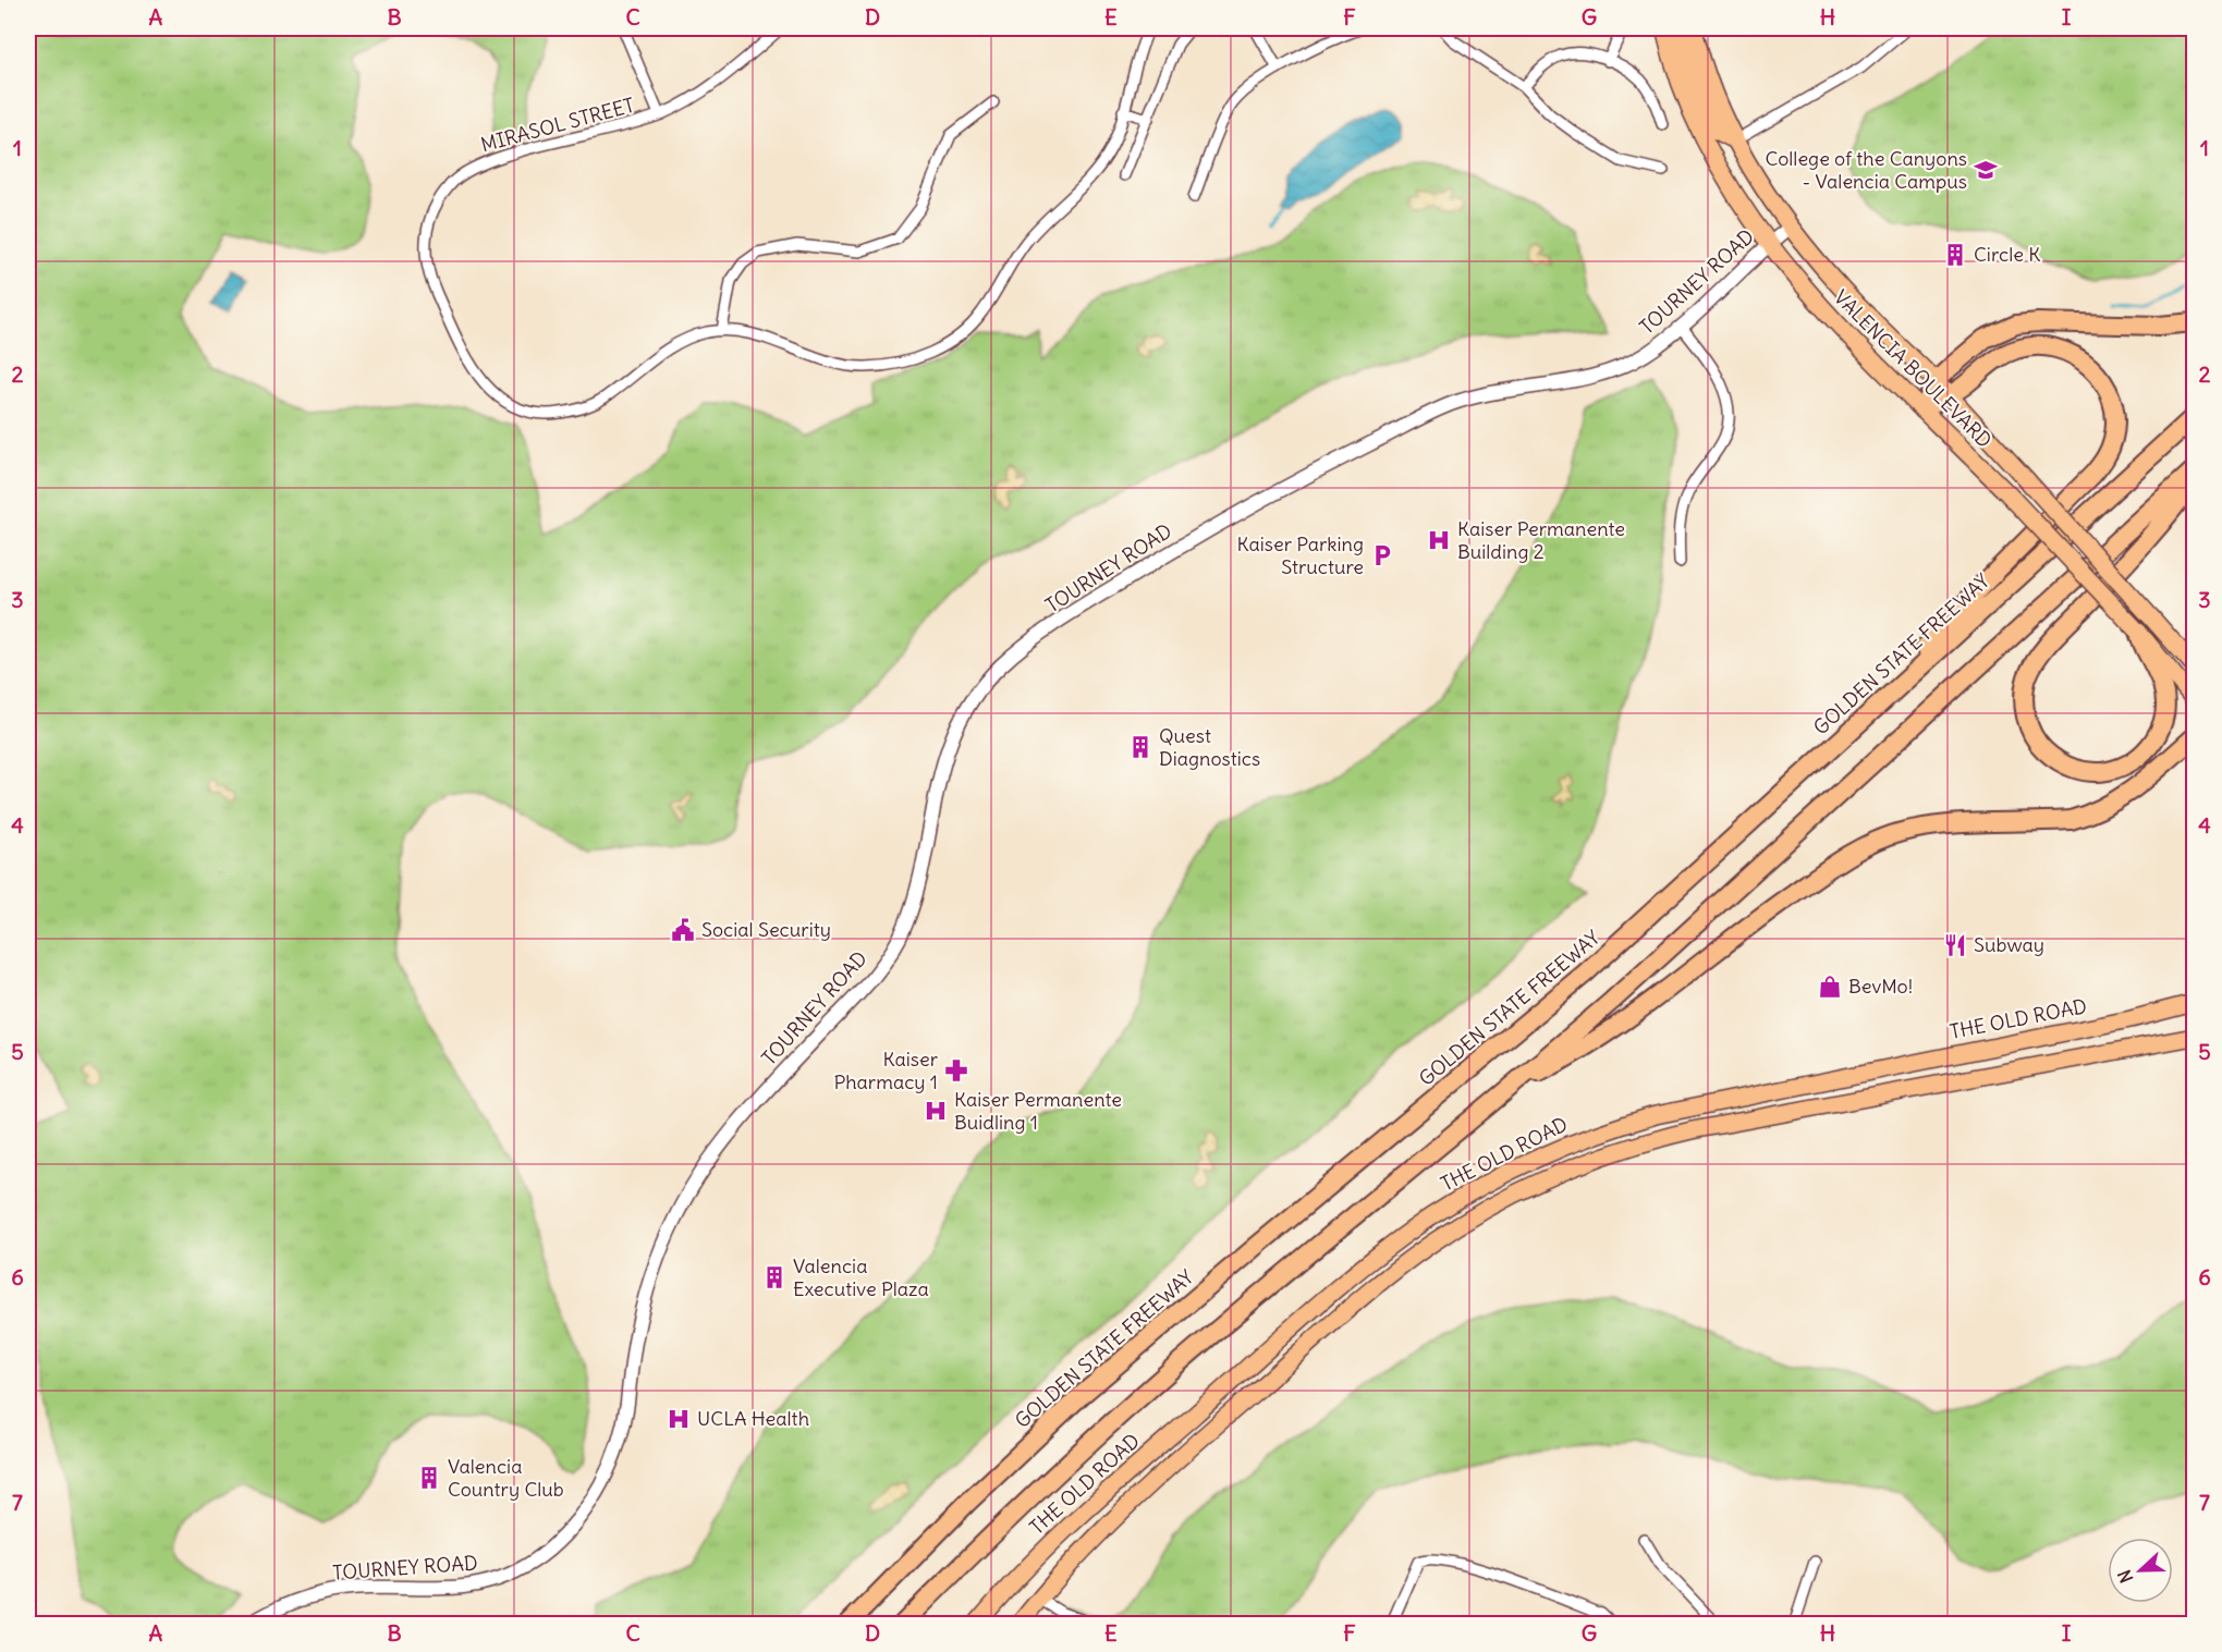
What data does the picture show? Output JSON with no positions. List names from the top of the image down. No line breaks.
{"streets":{"highway":["GOLDEN STATE FREEWAY"],"main road":["VALENCIA BOULEVARD","THE OLD ROAD"],"street":["MIRASOL STREET","TOURNEY ROAD"]},"crossings":[["TOURNEY ROAD","VALENCIA BOULEVARD"]],"places":{"school or university":["College of the Canyons - Valencia Campus"],"building":["Circle K","Quest Diagnostics","Valencia Executive Plaza","Valencia Country Club"],"hospital":["Kaiser Permanente Building 2","Kaiser Permanente Buidling 1","UCLA Health"],"parking":["Kaiser Parking Structure"],"public building":["Social Security"],"restaurant":["Subway"],"shop":["BevMo!"],"pharmacy":["Kaiser Pharmacy 1"]},"north":"left","grid":{"columns":["A","B","C","D","E","F","G","H","I"],"rows":["1","2","3","4","5","6","7"]}}
